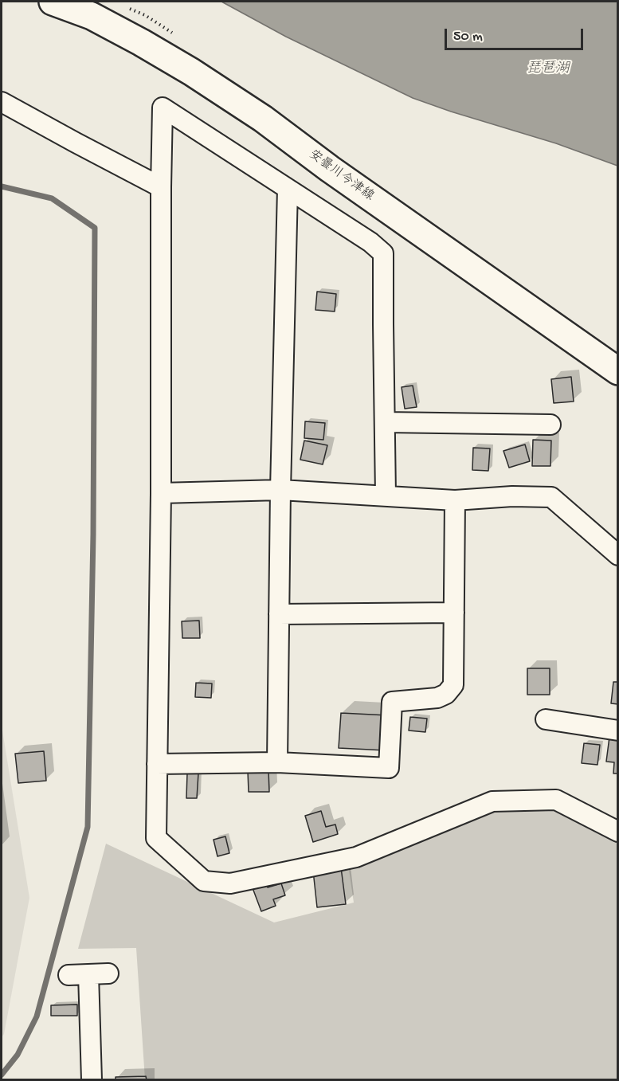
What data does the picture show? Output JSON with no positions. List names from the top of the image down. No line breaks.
{"streets":{"main road":["安曇川今津線"]},"water":["琵琶湖"],"scale_bar":"50 m"}
